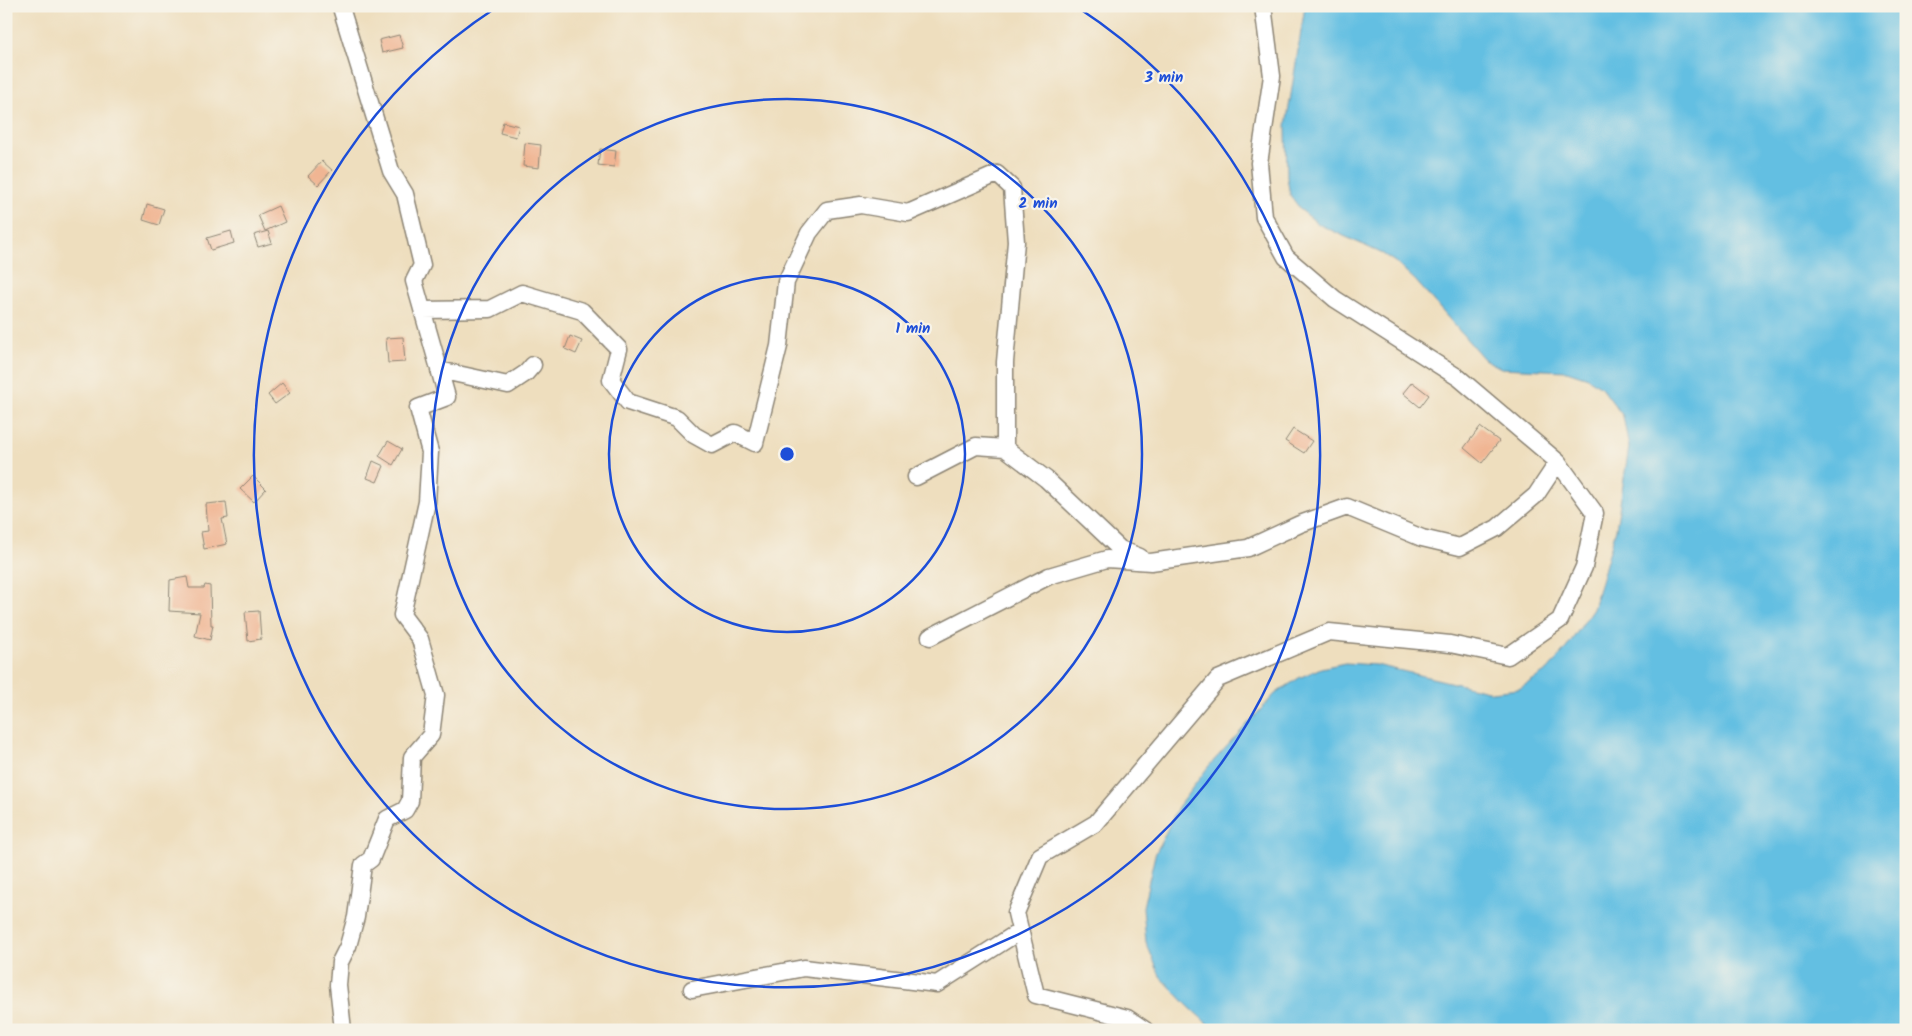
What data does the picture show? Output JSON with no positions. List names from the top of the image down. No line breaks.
{"rings":["3 min","2 min","1 min"]}
